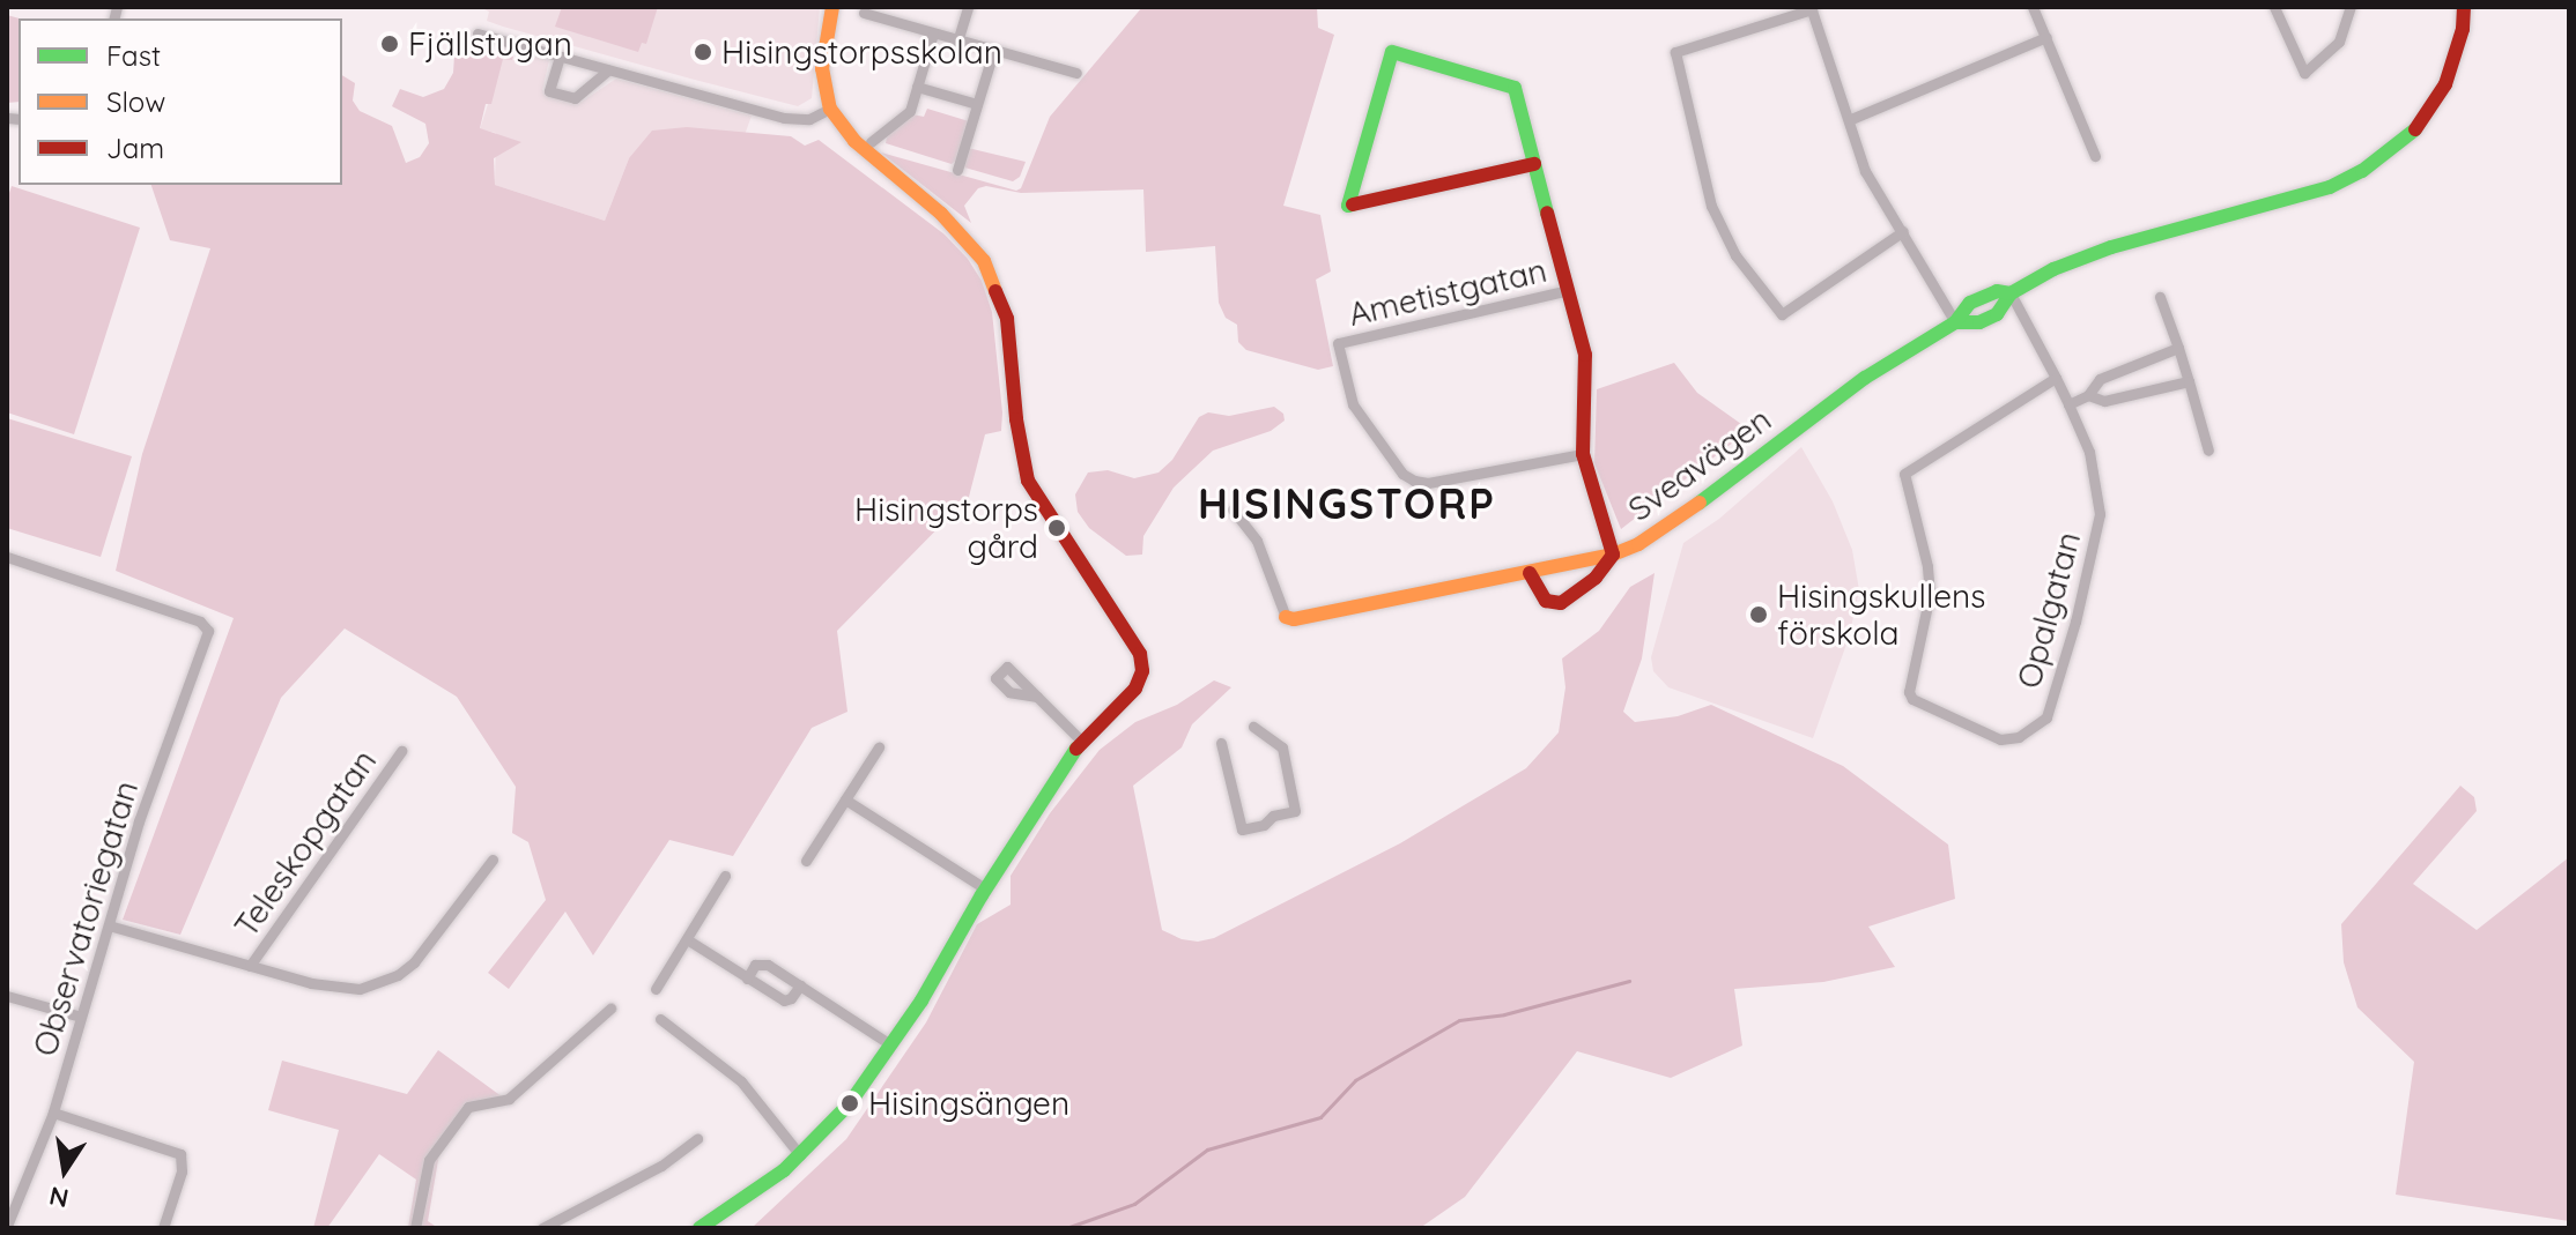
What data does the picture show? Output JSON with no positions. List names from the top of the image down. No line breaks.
{"streets":{"street":["Ametistgatan","Sveavägen","Opalgatan","Teleskopgatan","Observatoriegatan"]},"crossings":[["Sveavägen","Opalgatan"]],"districts":["HISINGSTORP"],"places":["Fjällstugan","Hisingstorpsskolan","Hisingstorps gård","Hisingskullens förskola","Hisingsängen"],"legend":["Fast","Slow","Jam"],"north":"bottom"}
